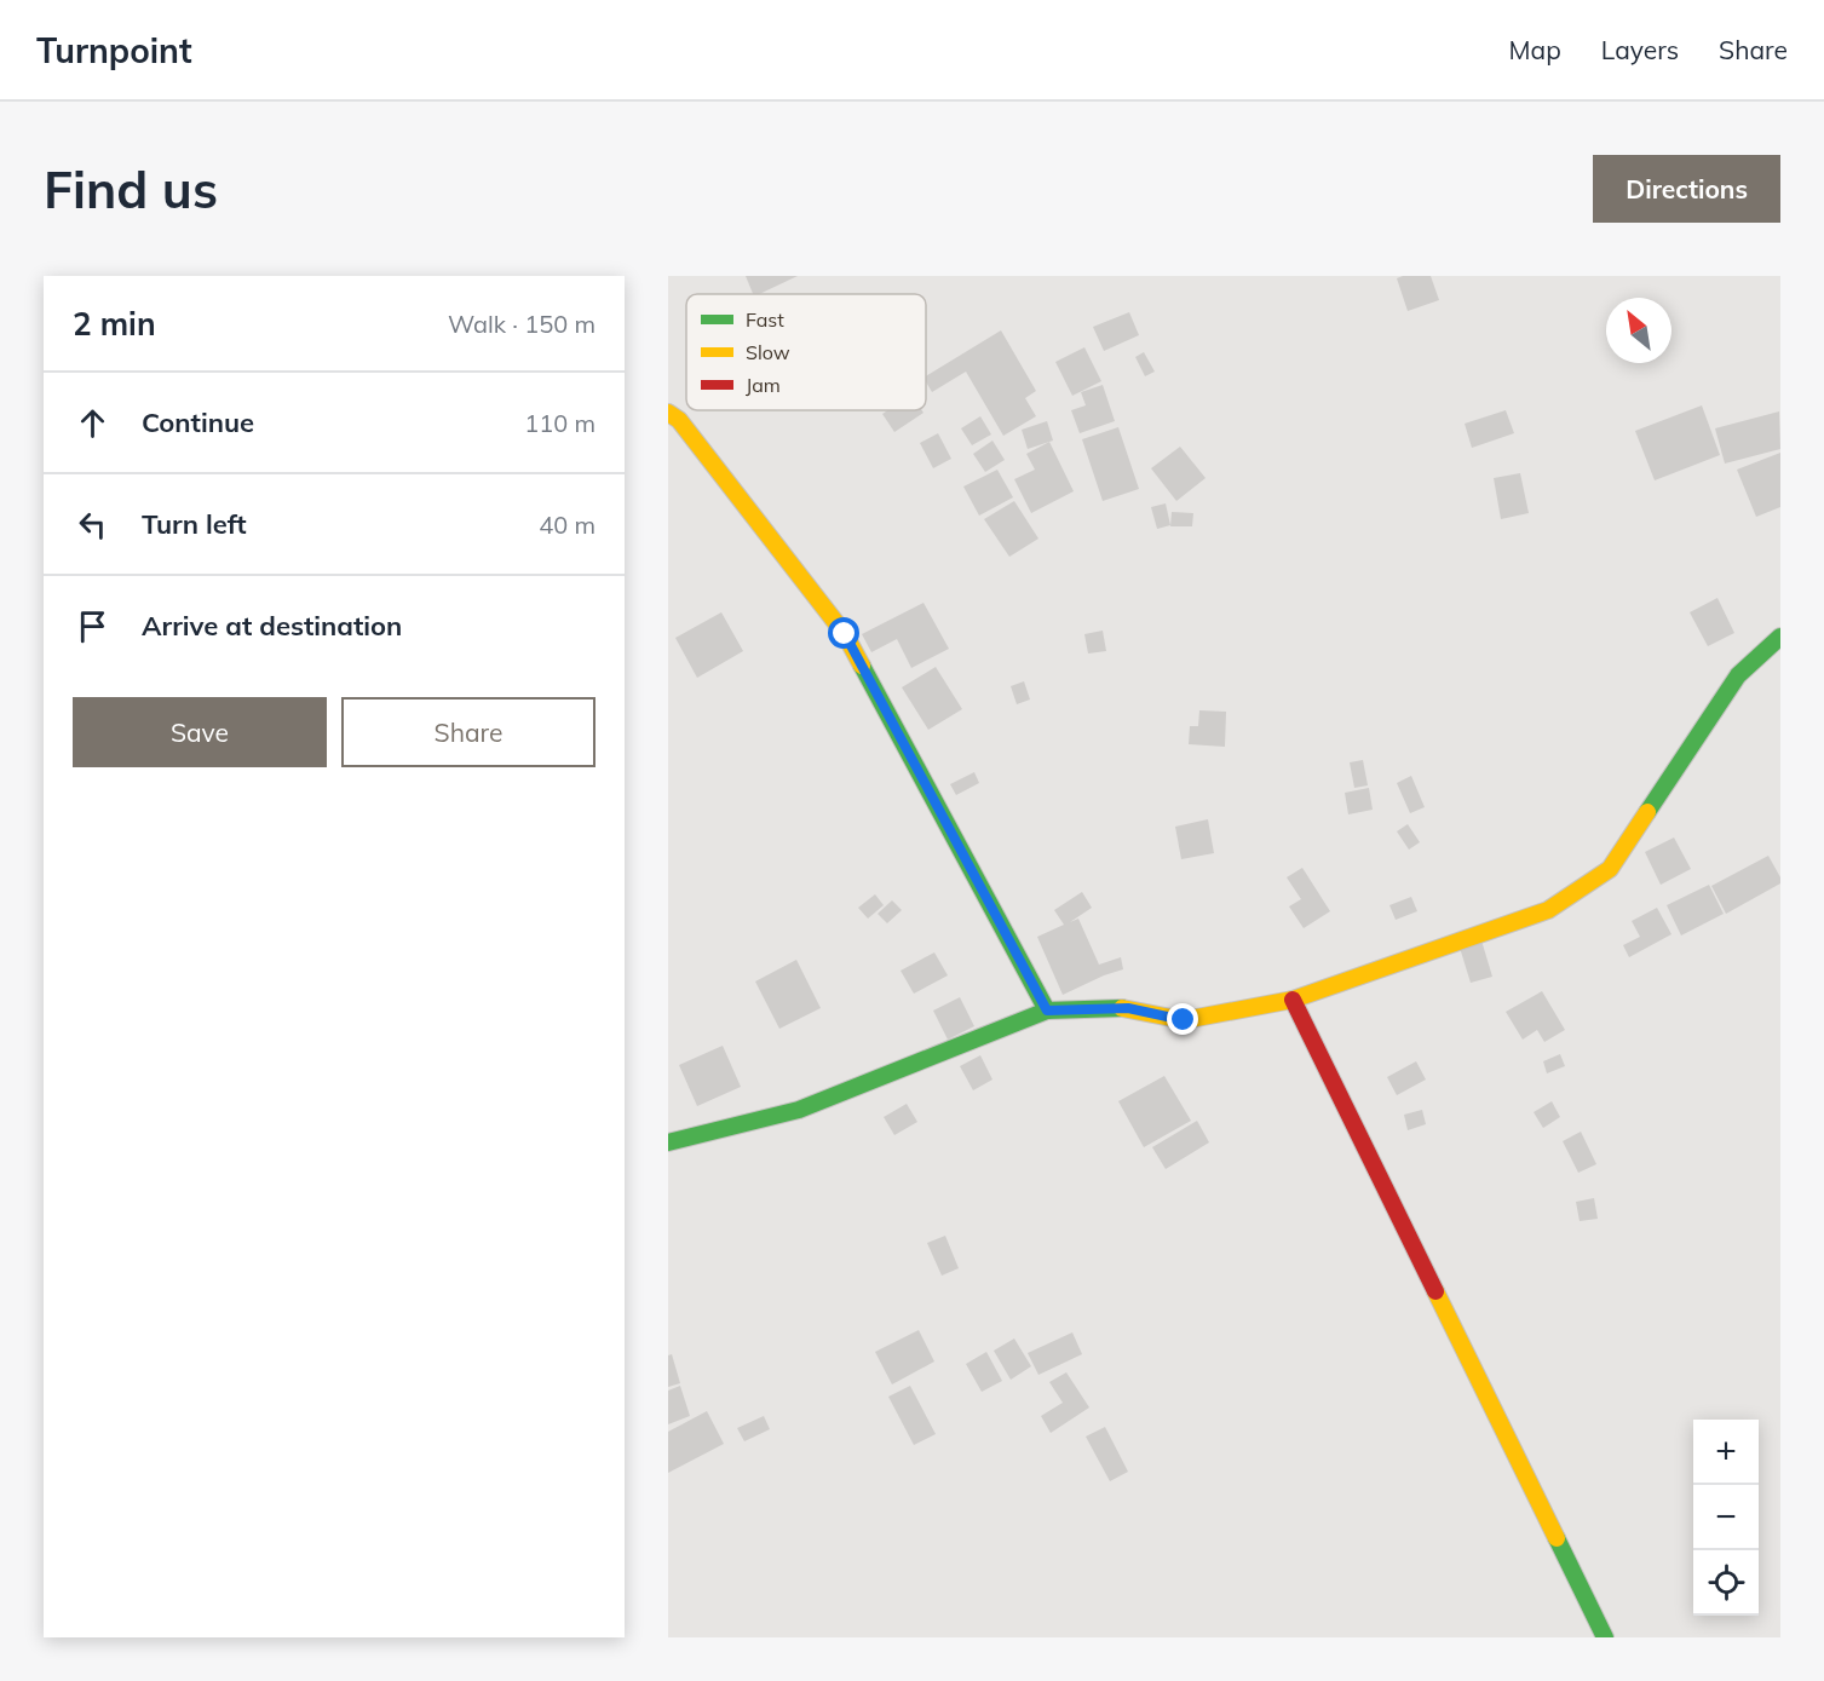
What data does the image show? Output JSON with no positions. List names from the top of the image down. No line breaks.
{"legend":["Fast","Slow","Jam"],"north":"top left","page":{"header":"Turnpoint","nav":["Map","Layers","Share"],"buttons":["Directions",["Save","Share"]],"title":"Find us","heading":["2 min","Walk · 150 m"],"list":[["Continue","110 m"],["Turn left","40 m"],"Arrive at destination"],"map_buttons":["+","−"]}}
